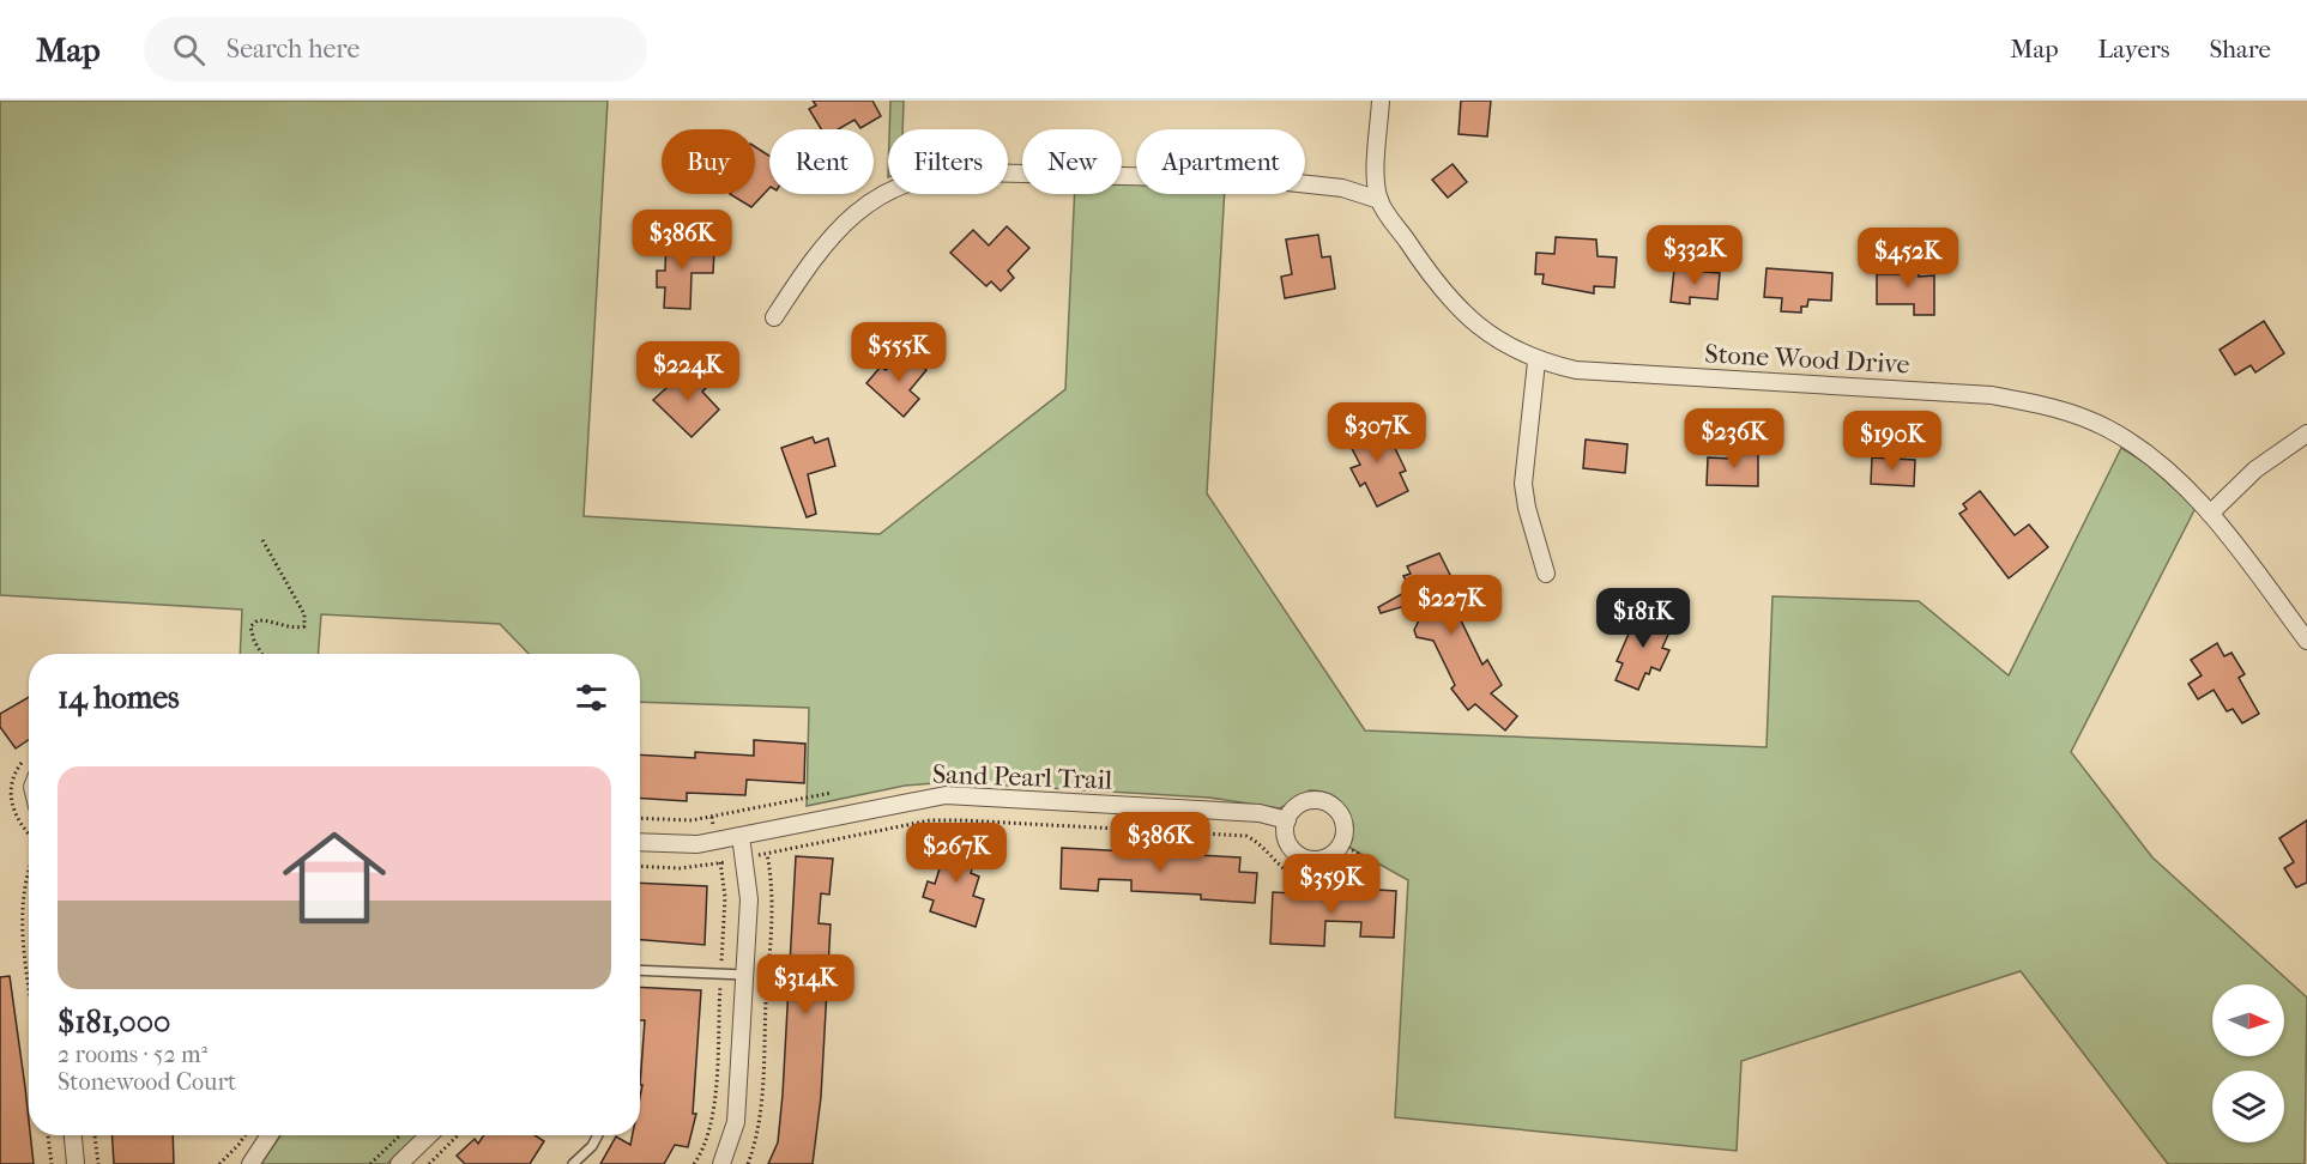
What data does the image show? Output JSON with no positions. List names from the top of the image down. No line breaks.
{"streets":{"street":["Stone Wood Drive","Sand Pearl Trail"]},"north":"right","page":{"header":"Map","search":"Search here","nav":["Map","Layers","Share"],"chip":["Buy","Rent","Filters","New","Apartment"],"price":["$386K","$332K","$452K","$555K","$224K","$307K","$236K","$190K","$227K","$181K","$386K","$267K","$359K","$314K"],"heading":"14 homes","list":[{"name":"$181,000","note":"2 rooms · 52 m² · Stonewood Court"}]}}
